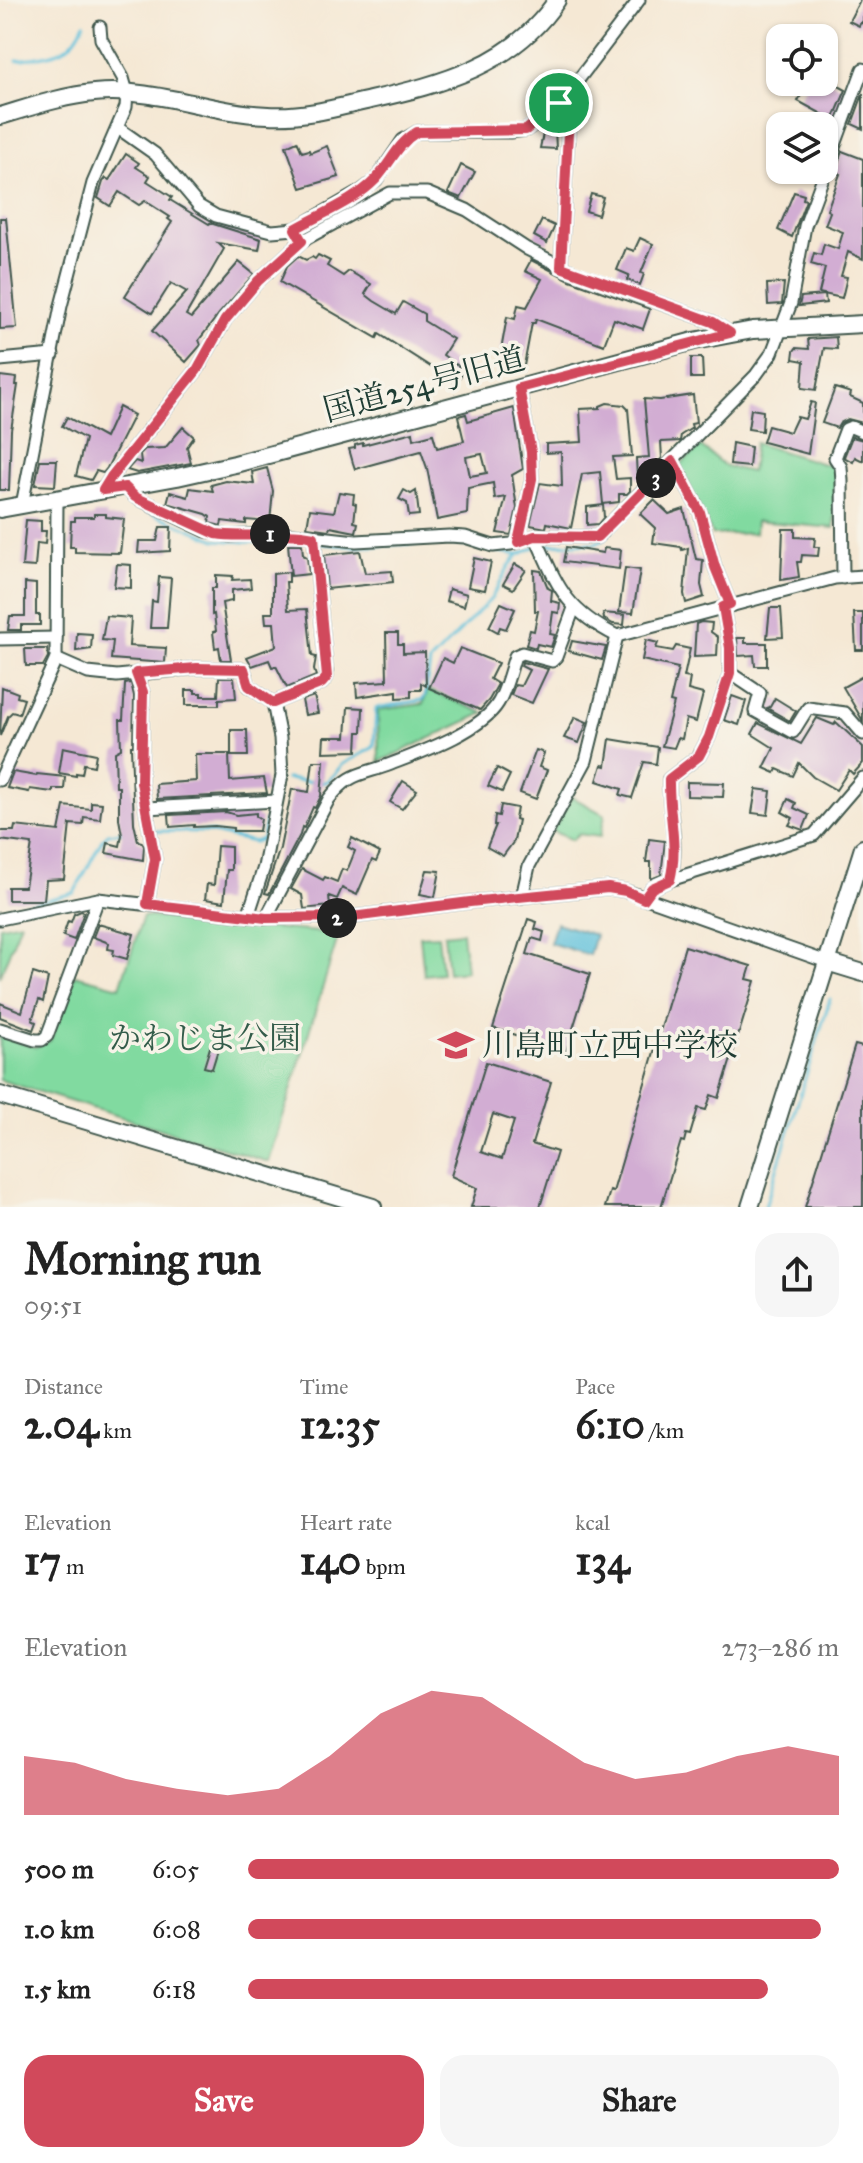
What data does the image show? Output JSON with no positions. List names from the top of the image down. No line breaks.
{"streets":{"street":["国道254号旧道"]},"parks":["かわじま公園"],"places":{"school or university":["川島町立西中学校"]},"page":{"pins":["3","1","2"],"heading":["Morning run","09:51"],"stats":[["Distance","2.04 km"],["Time","12:35"],["Pace","6:10 /km"],["Elevation","17 m"],["Heart rate","140 bpm"],["kcal","134"]],"chart":["Elevation","273–286 m"],"list":[{"name":"500 m","note":"6:05"},{"name":"1.0 km","note":"6:08"},{"name":"1.5 km","note":"6:18"}],"buttons":["Save","Share"]}}
